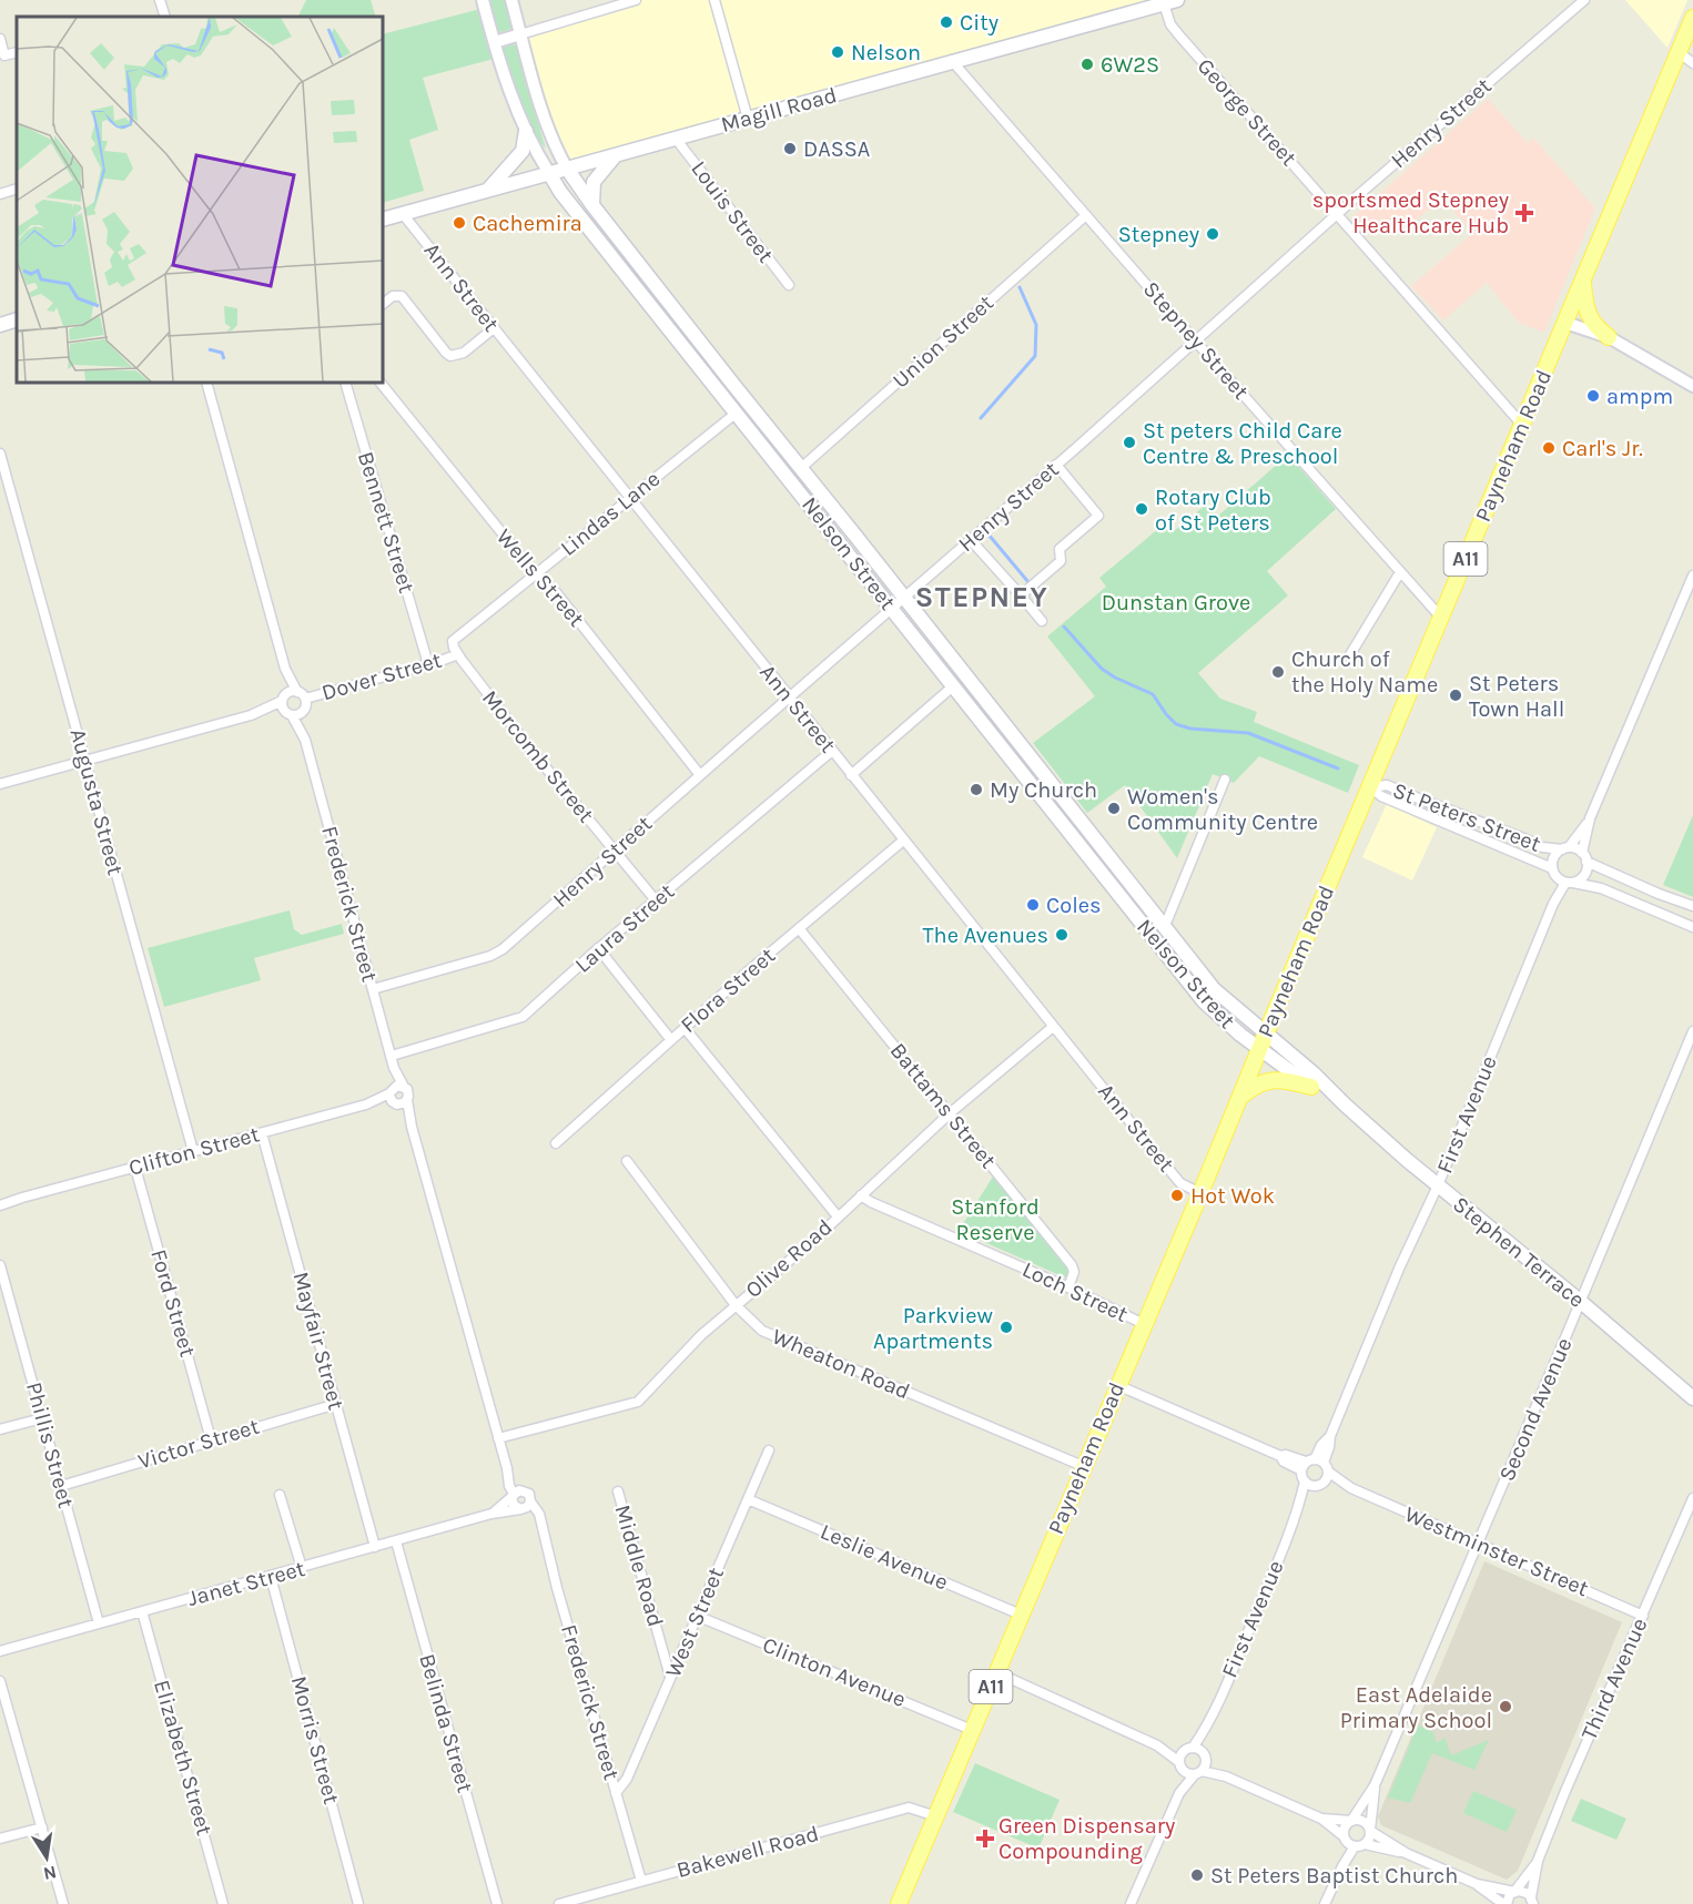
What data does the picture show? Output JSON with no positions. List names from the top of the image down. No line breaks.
{"streets":{"main road":["Magill Road","Payneham Road","Nelson Street","A11","Stephen Terrace"],"street":["George Street","Henry Street","Louis Street","Ann Street","Stepney Street","Union Street","Lindas Lane","Bennett Street","Wells Street","Dover Street","Morcomb Street","Augusta Street","St Peters Street","Frederick Street","Laura Street","Flora Street","Battams Street","First Avenue","Clifton Street","Olive Road","Loch Street","Ford Street","Mayfair Street","Wheaton Road","Second Avenue","Victor Street","Phillis Street","Westminster Street","Leslie Avenue","Middle Road","Janet Street","West Street","Clinton Avenue","Third Avenue","Belinda Street","Morris Street","Elizabeth Street","Bakewell Road"]},"crossings":[["Magill Road","George Street"],["Magill Road","Louis Street"],["Magill Road","Ann Street"],["Magill Road","Stepney Street"],["Magill Road","Nelson Street"],["George Street","Henry Street"],["George Street","Payneham Road"],["Henry Street","Ann Street"],["Henry Street","Stepney Street"],["Henry Street","Nelson Street"],["Henry Street","Wells Street"],["Henry Street","Morcomb Street"],["Henry Street","Frederick Street"],["Ann Street","Payneham Road"],["Ann Street","Lindas Lane"],["Ann Street","Laura Street"],["Ann Street","Flora Street"],["Ann Street","Olive Road"],["Stepney Street","Union Street"],["Stepney Street","Payneham Road"],["Union Street","Nelson Street"],["Payneham Road","Nelson Street"],["Payneham Road","St Peters Street"],["Payneham Road","Stephen Terrace"],["Payneham Road","Loch Street"],["Payneham Road","Wheaton Road"],["Payneham Road","Westminster Street"],["Payneham Road","Leslie Avenue"],["Payneham Road","Clinton Avenue"],["Payneham Road","Bakewell Road"],["Lindas Lane","Nelson Street"],["Lindas Lane","Wells Street"],["Lindas Lane","Morcomb Street"],["Bennett Street","Dover Street"],["Nelson Street","Stephen Terrace"],["Dover Street","Morcomb Street"],["Dover Street","Frederick Street"],["Morcomb Street","Laura Street"],["Augusta Street","Clifton Street"],["St Peters Street","First Avenue"],["Frederick Street","Laura Street"],["Frederick Street","Clifton Street"],["Frederick Street","Janet Street"],["Frederick Street","West Street"],["Frederick Street","Bakewell Road"],["Flora Street","Battams Street"],["Battams Street","Olive Road"],["Battams Street","Loch Street"],["First Avenue","Stephen Terrace"],["First Avenue","Westminster Street"],["Clifton Street","Ford Street"],["Clifton Street","Mayfair Street"],["Stephen Terrace","Second Avenue"],["Olive Road","Loch Street"],["Olive Road","Wheaton Road"],["Ford Street","Victor Street"],["Mayfair Street","Victor Street"],["Mayfair Street","Janet Street"],["Second Avenue","Westminster Street"],["Victor Street","Phillis Street"],["Phillis Street","Janet Street"],["Westminster Street","Third Avenue"],["Leslie Avenue","West Street"],["Middle Road","West Street"],["Janet Street","Belinda Street"],["Janet Street","Morris Street"],["Janet Street","Elizabeth Street"],["West Street","Clinton Avenue"]],"districts":["STEPNEY"],"parks":["Dunstan Grove","Stanford Reserve"],"places":{"other":["City","Nelson","6W2S","DASSA","Cachemira","Stepney","ampm","St peters Child Care Centre & Preschool","Carl's Jr.","Rotary Club of St Peters","Church of the Holy Name","St Peters Town Hall","My Church","Women's Community Centre","Coles","The Avenues","Hot Wok","Parkview Apartments","East Adelaide Primary School","St Peters Baptist Church"],"health":["sportsmed Stepney Healthcare Hub","Green Dispensary Compounding"]},"north":"bottom"}
